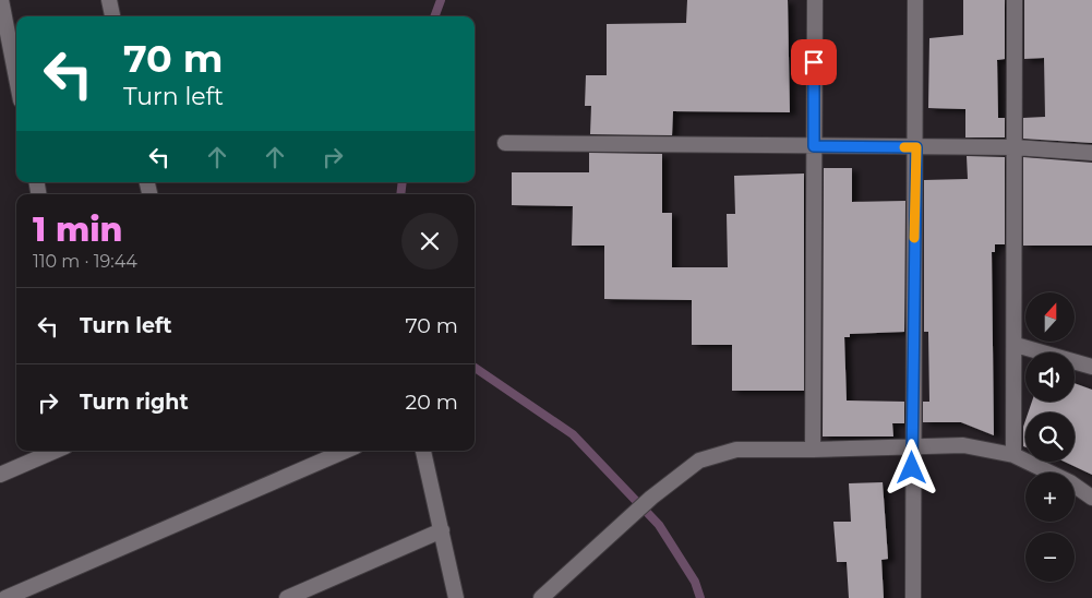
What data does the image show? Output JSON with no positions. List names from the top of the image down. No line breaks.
{"north":"top","page":{"turn":["70 m","Turn left"],"heading":["1 min","110 m · 19:44"],"list":[{"name":"Turn left","value":"70 m"},{"name":"Turn right","value":"20 m"}],"map_buttons":["+","−"]}}
